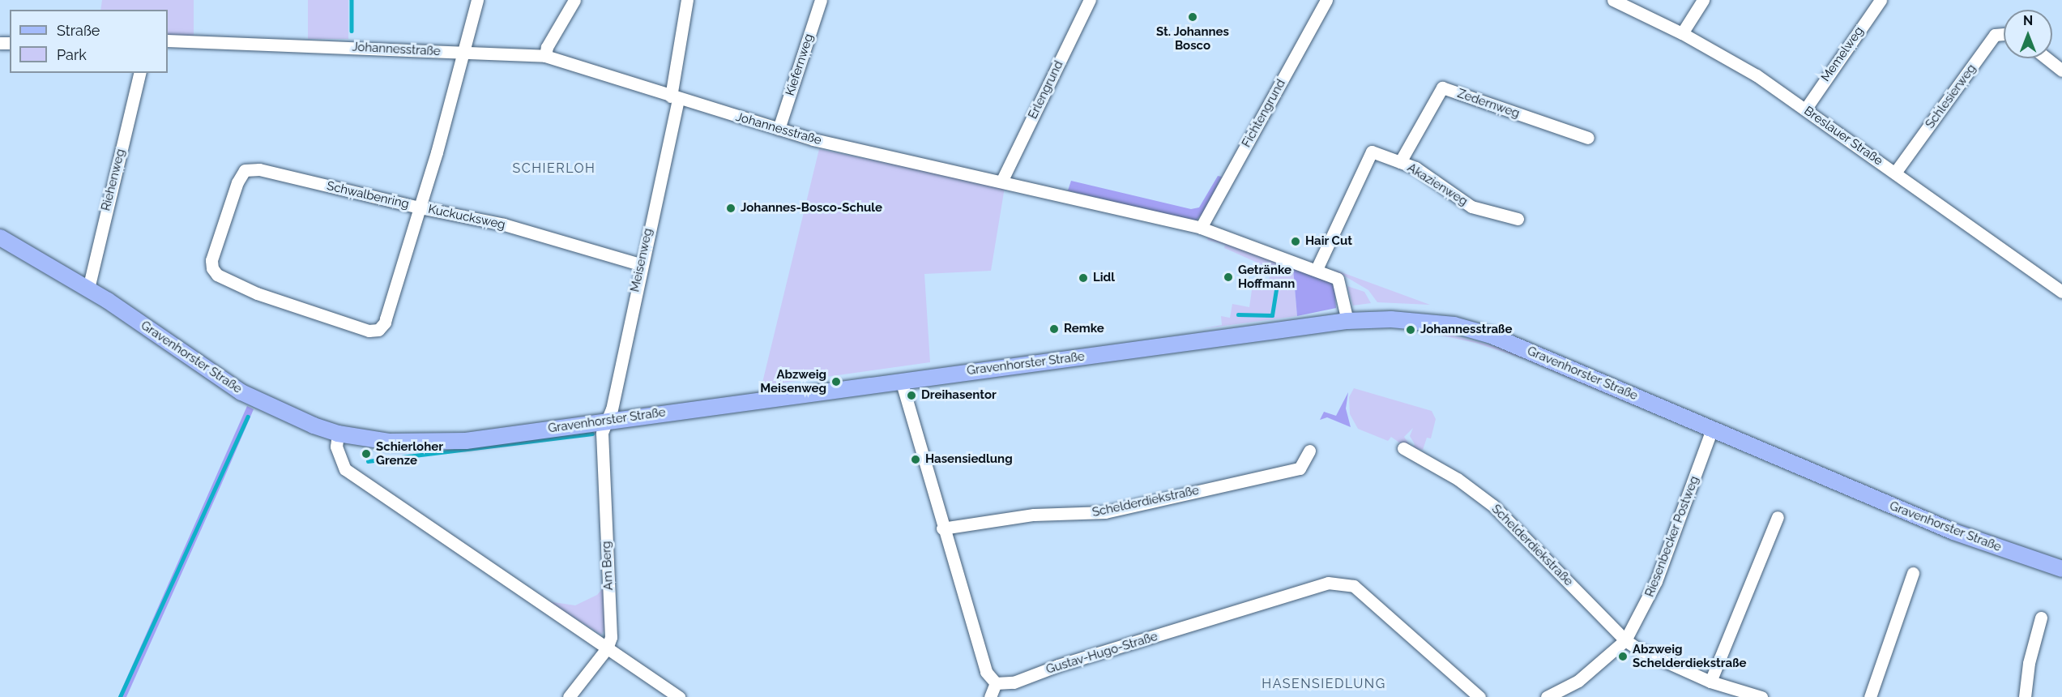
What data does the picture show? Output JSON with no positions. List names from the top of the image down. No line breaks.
{"streets":{"main road":["Gravenhorster Straße"],"street":["Johannesstraße","Memelweg","Kiefernweg","Erlengrund","Schlesierweg","Zedernweg","Fichtengrund","Breslauer Straße","Riehenweg","Akazienweg","Schwalbenring","Kuckucksweg","Meisenweg","Schelderdiekstraße","Riesenbecker Postweg","Am Berg","Gustav-Hugo-Straße"]},"crossings":[["Johannesstraße","Kiefernweg"],["Johannesstraße","Erlengrund"],["Johannesstraße","Fichtengrund"],["Johannesstraße","Akazienweg"],["Johannesstraße","Kuckucksweg"],["Johannesstraße","Meisenweg"],["Johannesstraße","Gravenhorster Straße"],["Memelweg","Breslauer Straße"],["Schlesierweg","Breslauer Straße"],["Zedernweg","Akazienweg"],["Riehenweg","Gravenhorster Straße"],["Schwalbenring","Kuckucksweg"],["Kuckucksweg","Meisenweg"],["Meisenweg","Gravenhorster Straße"],["Meisenweg","Am Berg"],["Gravenhorster Straße","Riesenbecker Postweg"],["Gravenhorster Straße","Am Berg"],["Schelderdiekstraße","Riesenbecker Postweg"]],"districts":["SCHIERLOH","HASENSIEDLUNG"],"places":["St. Johannes Bosco","Johannes-Bosco-Schule","Hair Cut","Getränke Hoffmann","Lidl","Remke","Johannesstraße","Abzweig Meisenweg","Dreihasentor","Schierloher Grenze","Hasensiedlung","Abzweig Schelderdiekstraße"],"legend":["Straße","Park"],"north":"top"}
